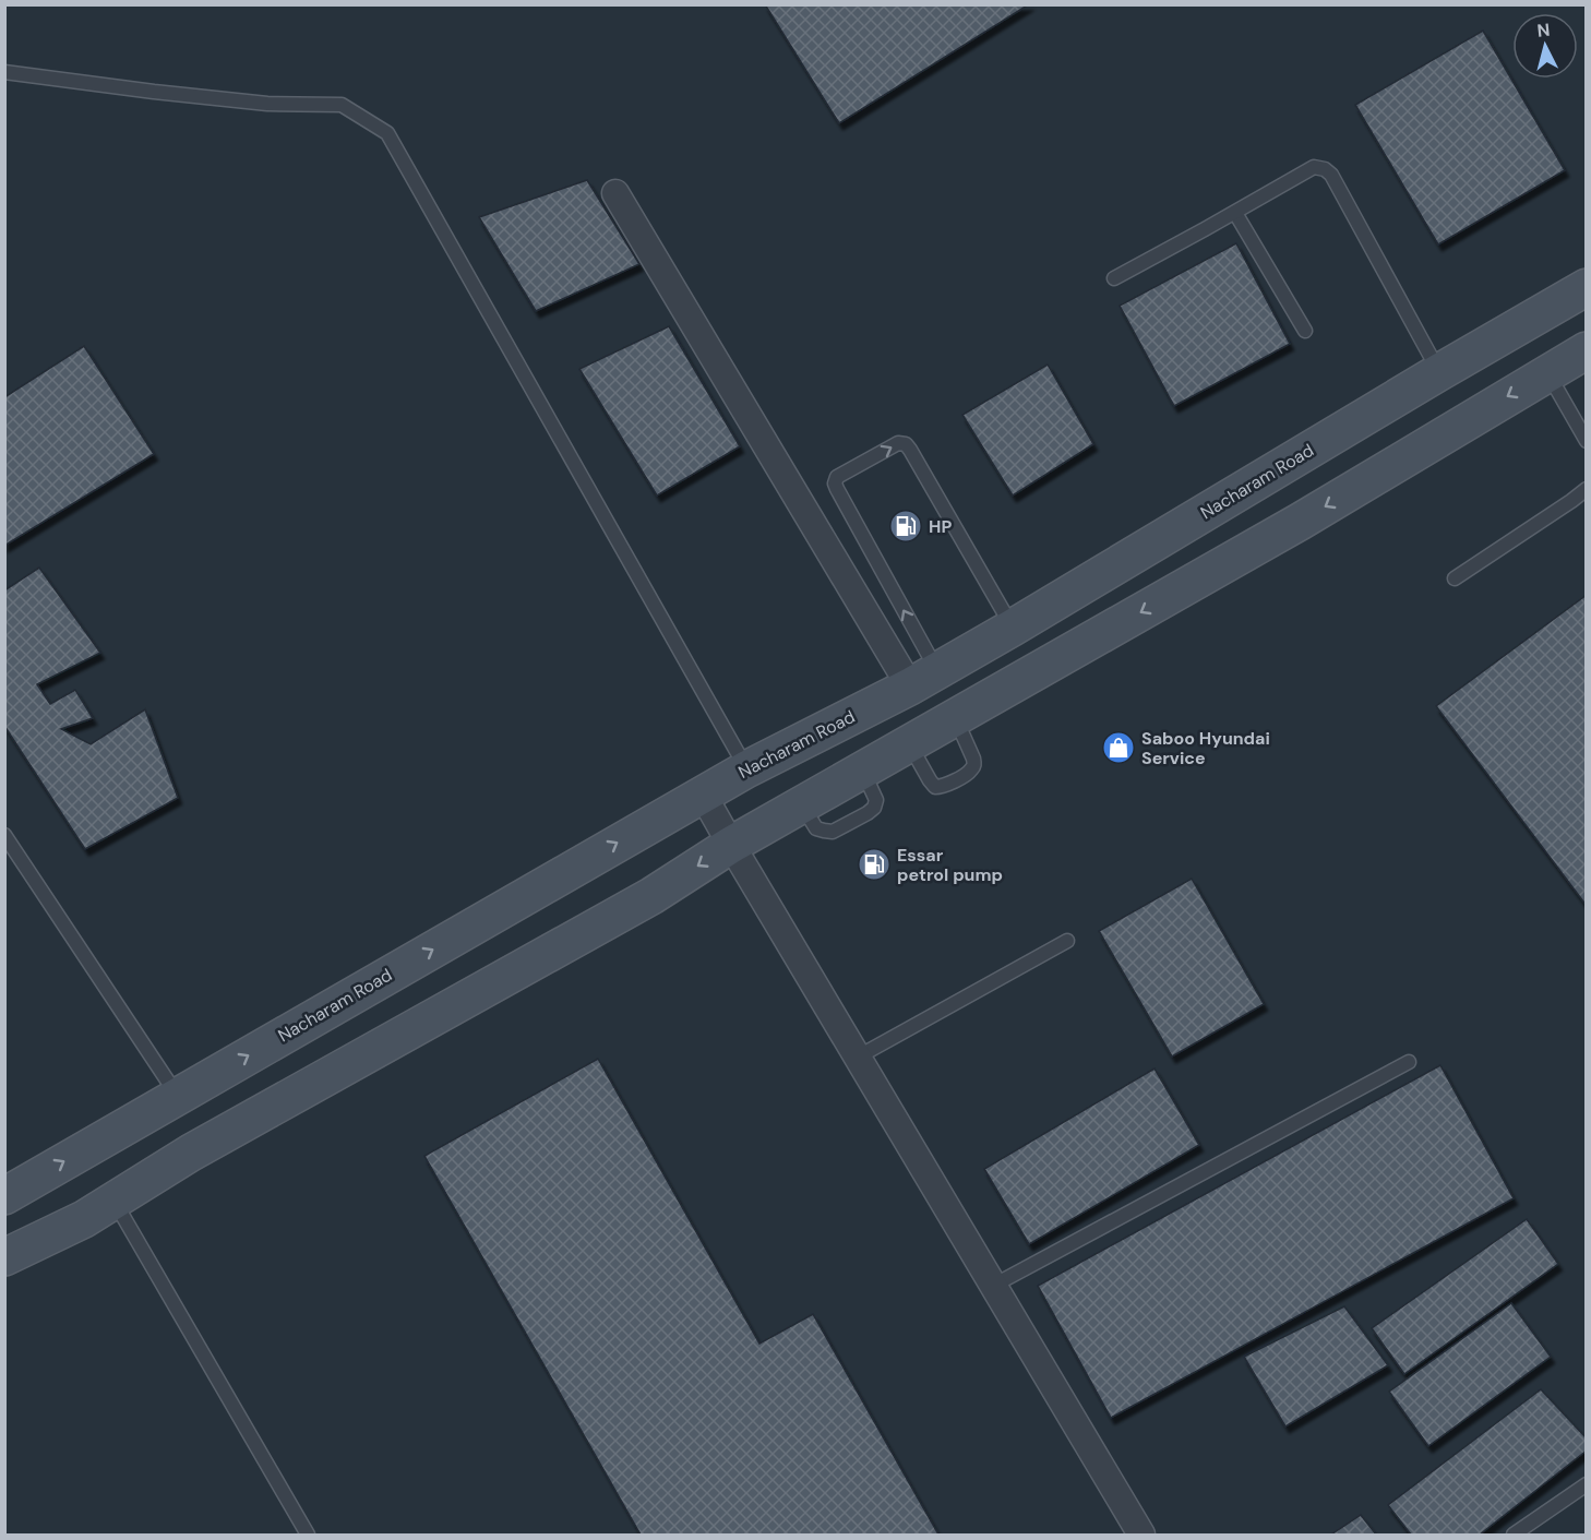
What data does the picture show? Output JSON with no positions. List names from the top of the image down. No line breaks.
{"streets":{"main road":["Nacharam Road"]},"places":{"fuel station":["HP","Essar petrol pump"],"shop":["Saboo Hyundai Service"]},"north":"top"}
